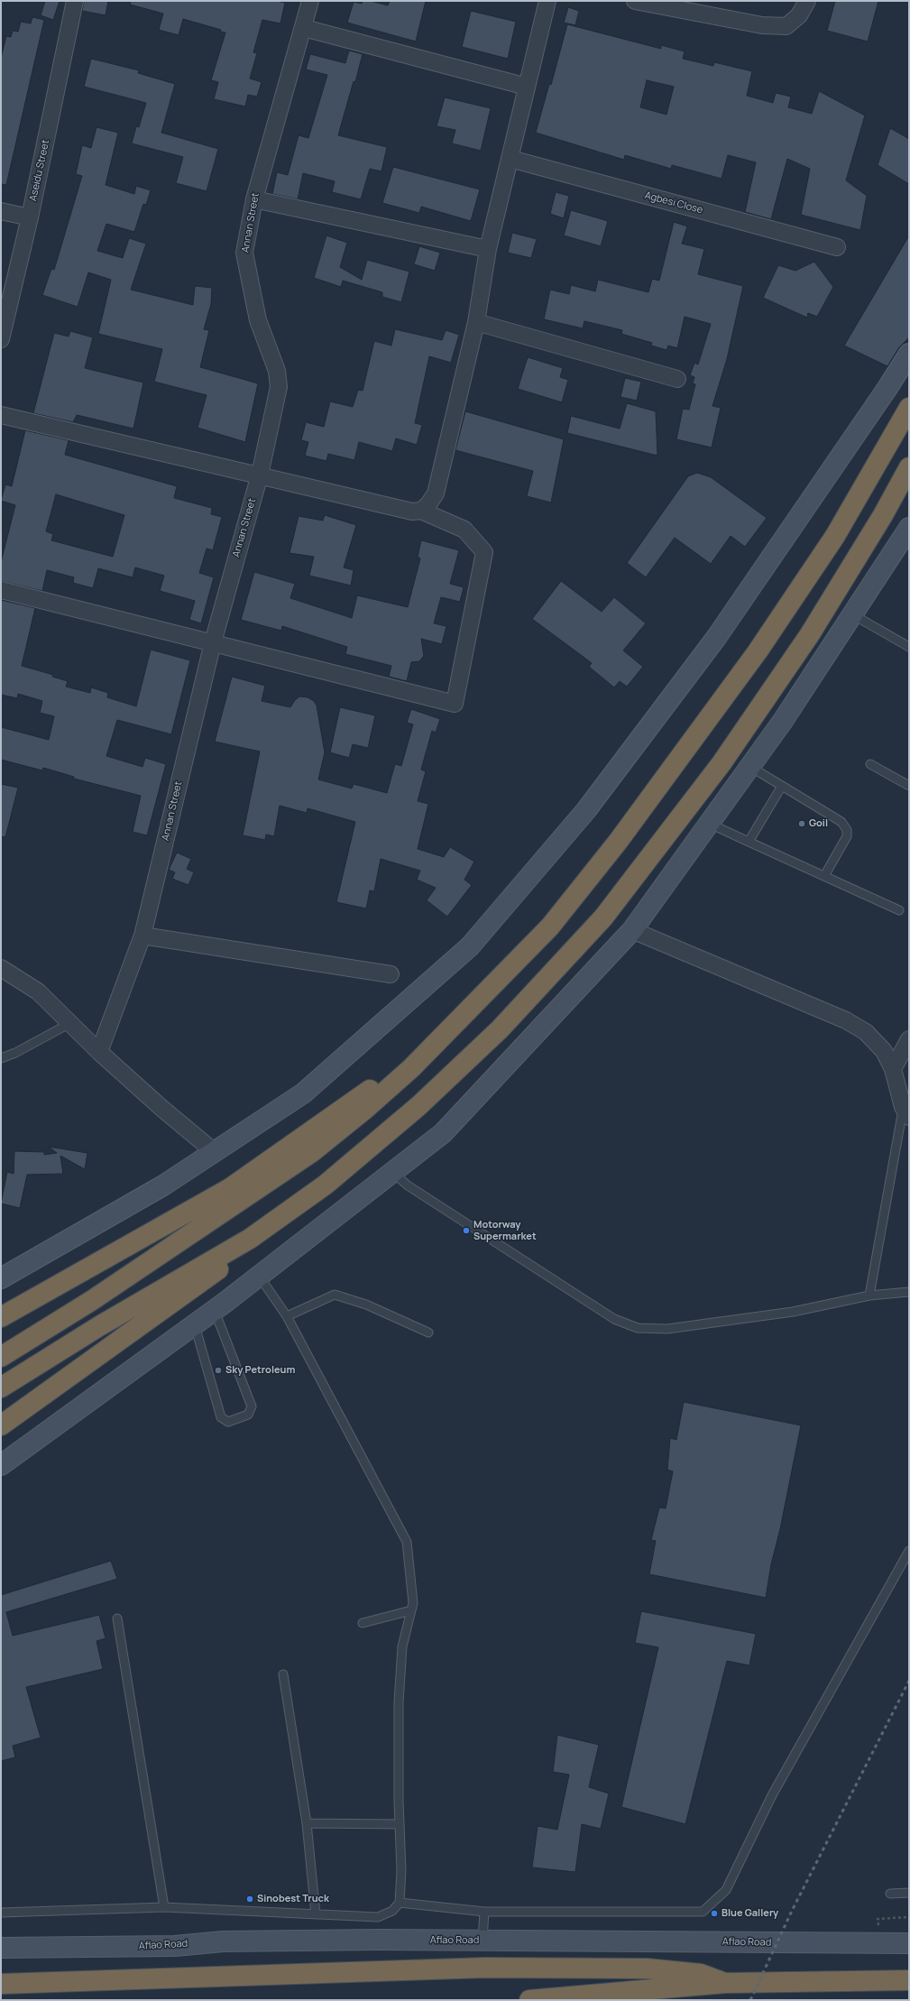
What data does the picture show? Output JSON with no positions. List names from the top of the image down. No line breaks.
{"streets":{"street":["Aseidu Street","Agbesi Close","Annan Street","Aflao Road"]},"places":["Goil","Motorway Supermarket","Sky Petroleum","Sinobest Truck","Blue Gallery"]}
